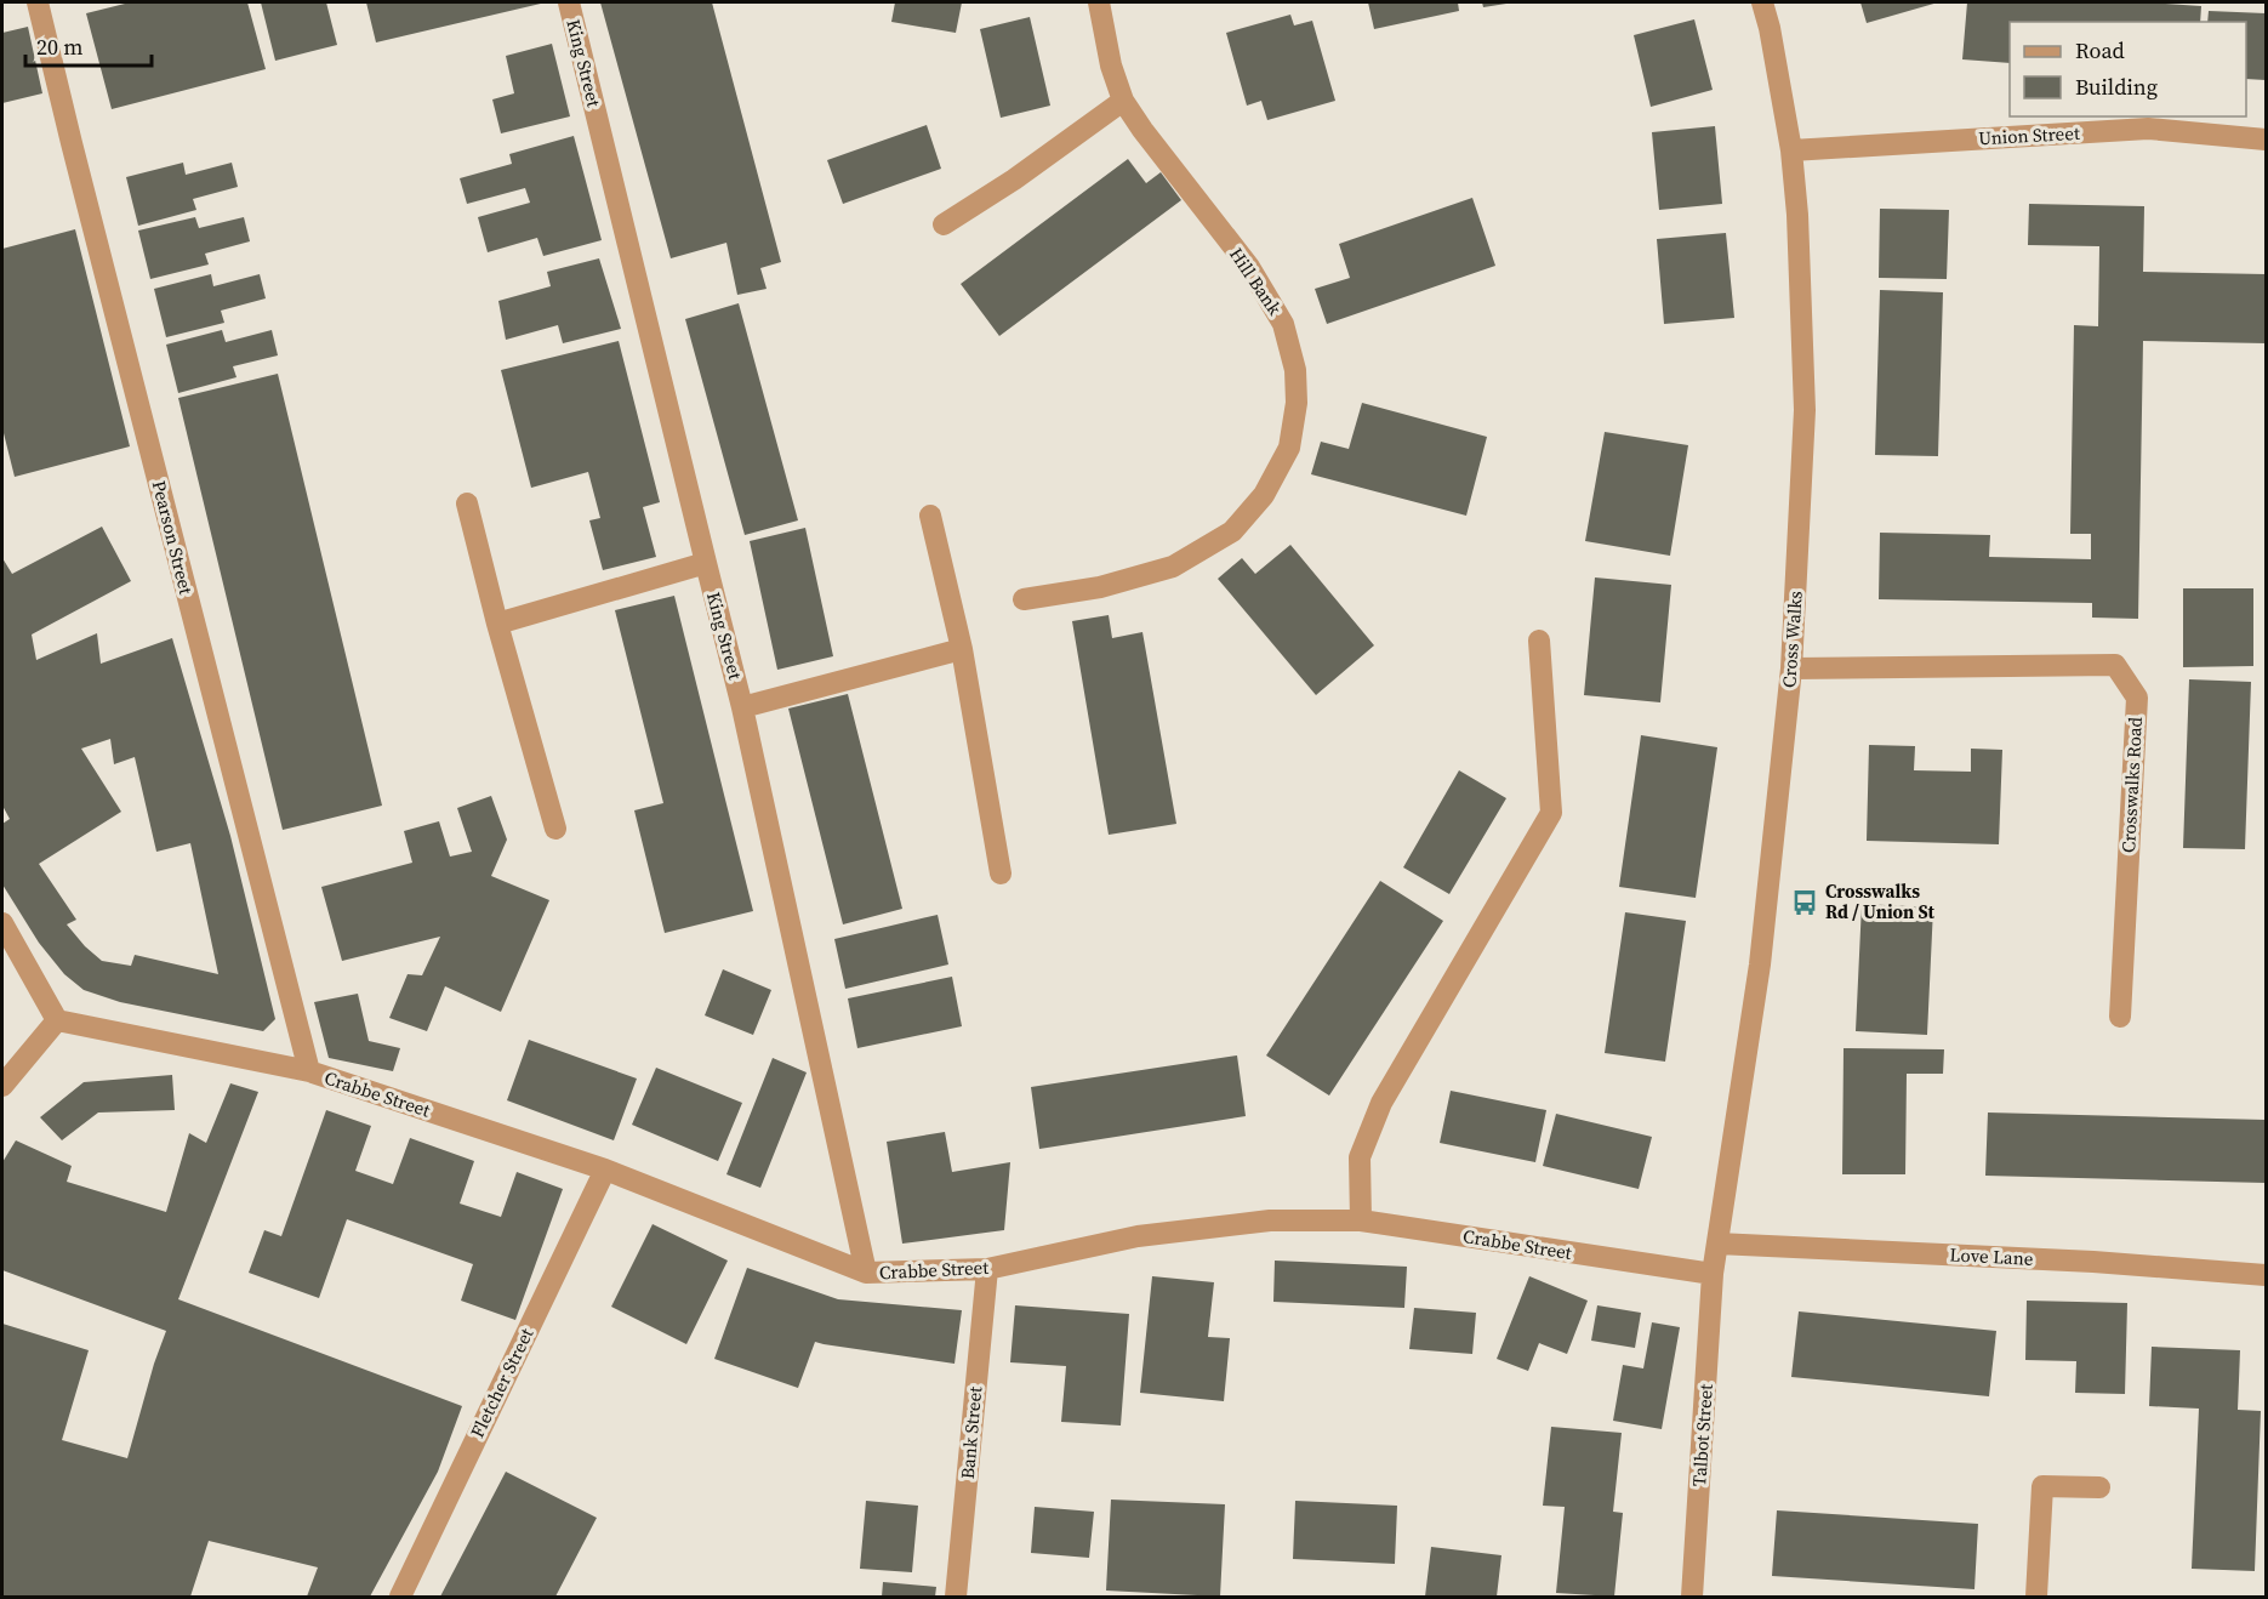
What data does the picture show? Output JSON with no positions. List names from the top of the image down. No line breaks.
{"streets":{"street":["King Street","Union Street","Hill Bank","Pearson Street","Cross Walks","Crosswalks Road","Crabbe Street","Love Lane","Fletcher Street","Bank Street","Talbot Street"]},"crossings":[["King Street","Crabbe Street"],["Union Street","Cross Walks"],["Pearson Street","Crabbe Street"],["Cross Walks","Crosswalks Road"],["Cross Walks","Crabbe Street"],["Cross Walks","Love Lane"],["Cross Walks","Talbot Street"],["Crabbe Street","Fletcher Street"],["Crabbe Street","Bank Street"],["Crabbe Street","Talbot Street"]],"places":{"bus stop":["Crosswalks Rd / Union St"]},"legend":["Road","Building"],"scale_bar":"20 m"}
